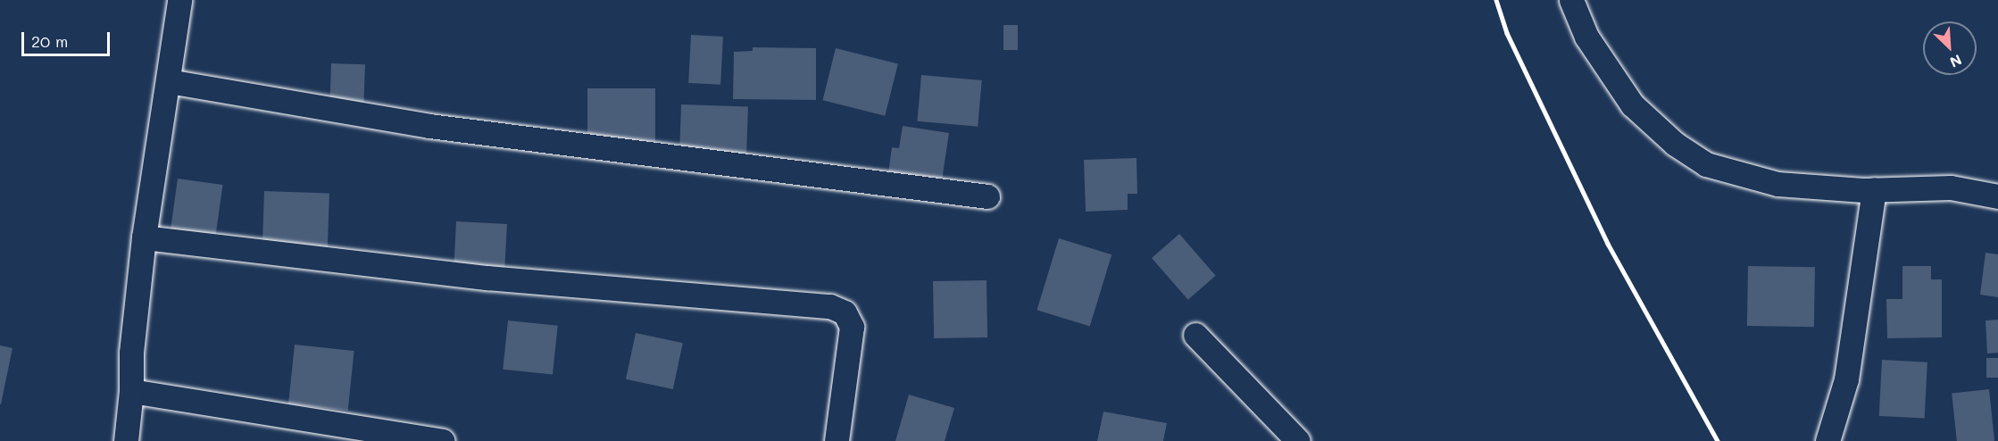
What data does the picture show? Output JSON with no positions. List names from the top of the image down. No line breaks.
{"scale_bar":"20 m","north":"bottom right"}
